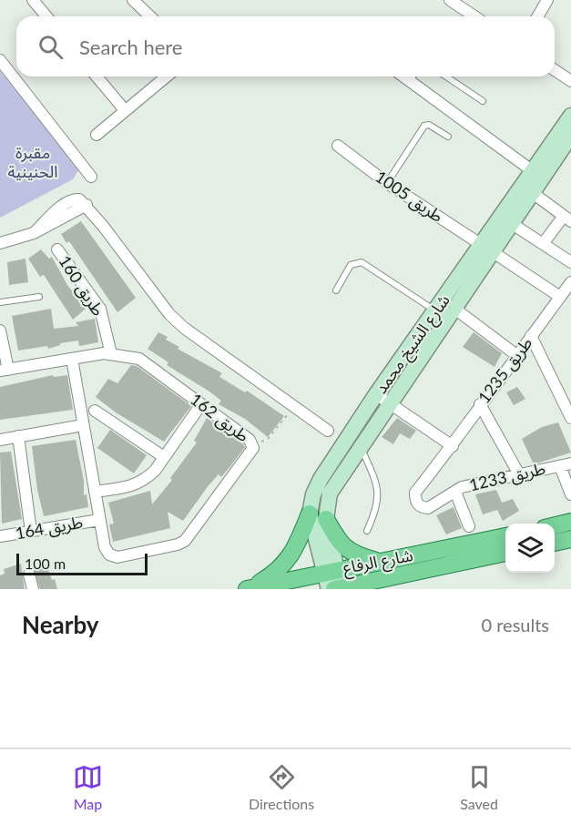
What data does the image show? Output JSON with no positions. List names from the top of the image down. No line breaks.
{"streets":{"main road":["شارع الرفاع"],"street":["طريق 1005","طريق 160","شارع الشيخ محمد","طريق 1235","طريق 162","طريق 1233","طريق 164"]},"crossings":[["طريق 1005","شارع الشيخ محمد"],["طريق 160","طريق 162"],["شارع الشيخ محمد","شارع الرفاع"],["طريق 1235","طريق 1233"],["طريق 162","طريق 164"]],"parks":["مقبرة الحنينية"],"scale_bar":"100 m","page":{"search":"Search here","scale":"100 m","heading":["Nearby","0 results"],"nav":["Map","Directions","Saved"]}}
